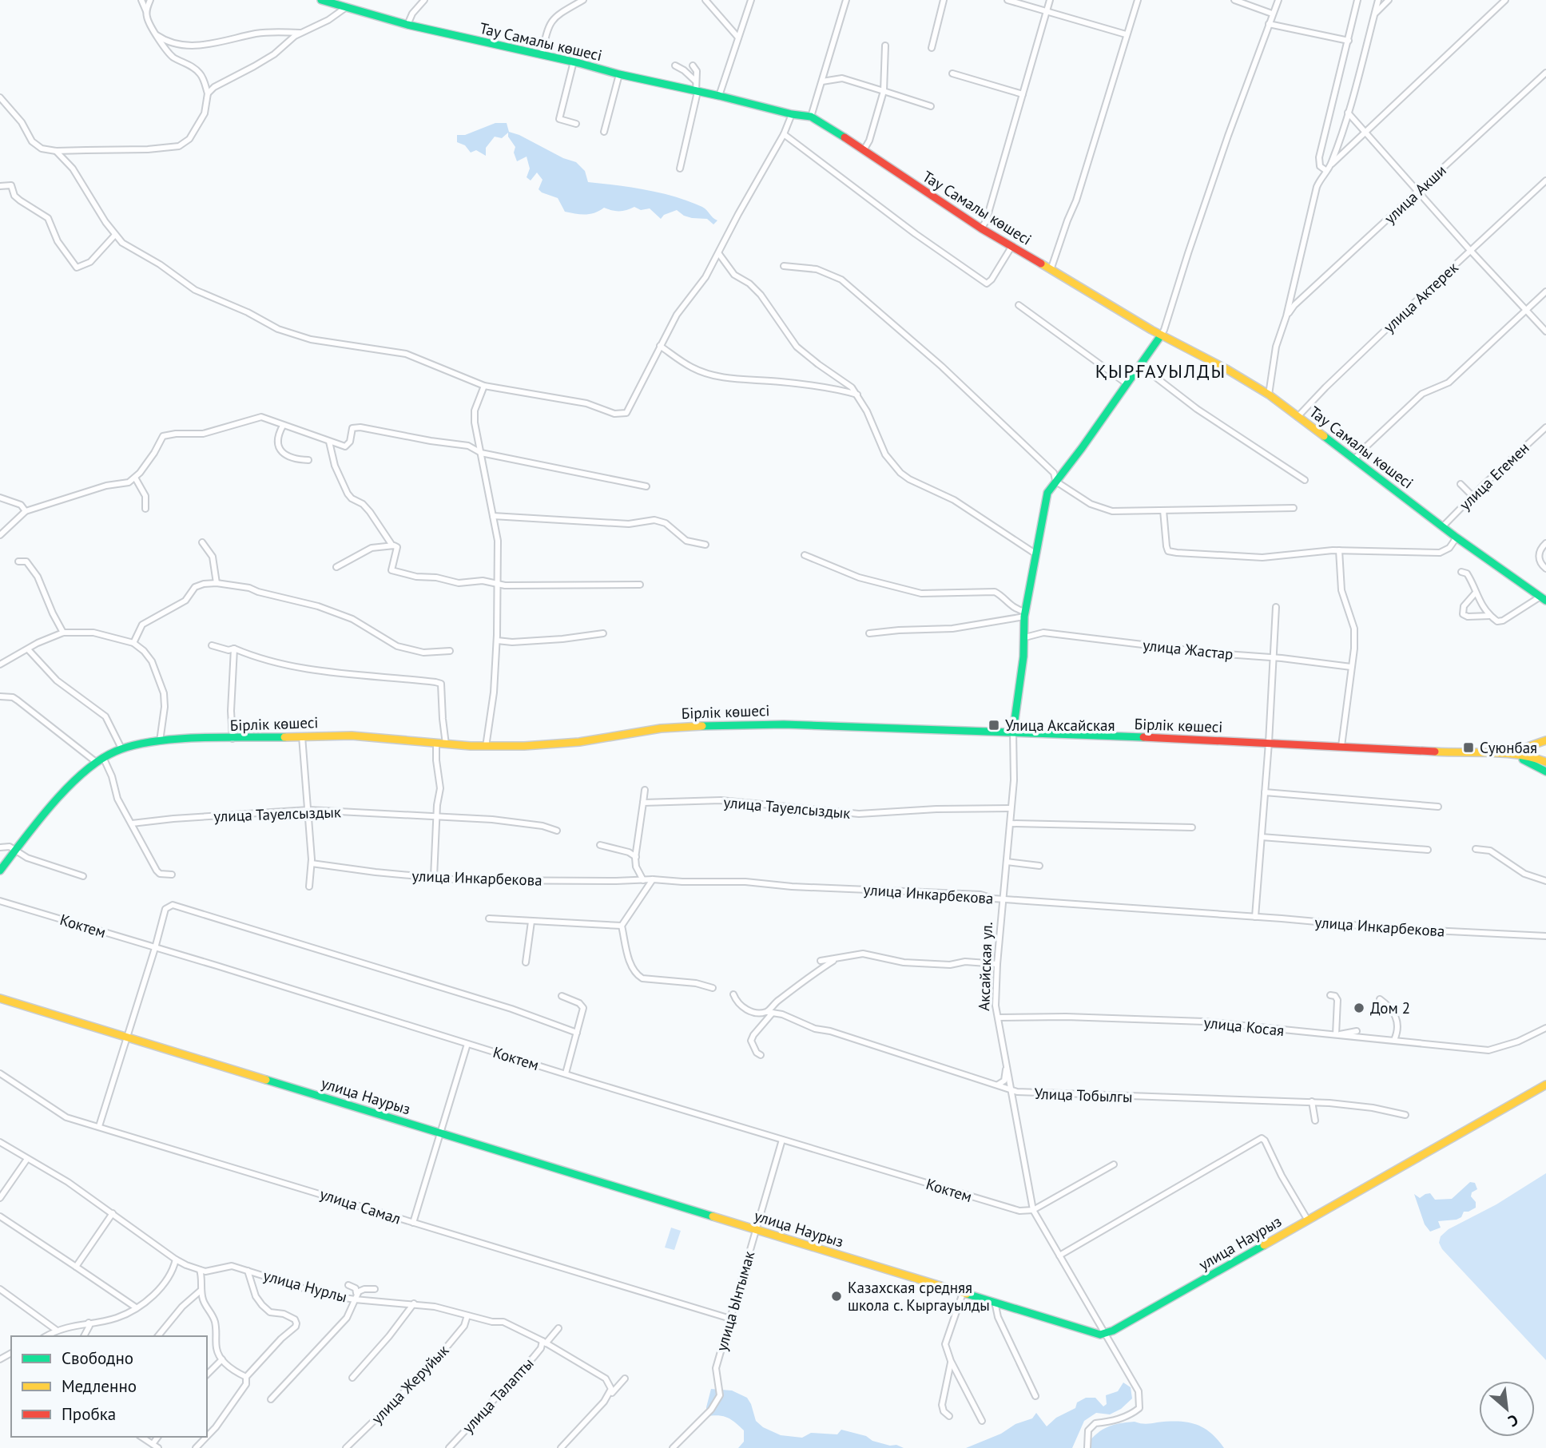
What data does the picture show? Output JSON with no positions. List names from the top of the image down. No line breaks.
{"streets":{"street":["Тау Самалы көшесі","улица Акши","улица Актерек","улица Егемен","улица Жастар","Бірлік көшесі","улица Тауелсыздык","улица Инкарбекова","Коктем","Аксайская ул.","улица Косая","Улица Тобылгы","улица Наурыз","улица Самал","улица Нурлы","улица Ынтымак","улица Жеруйык","улица Талапты"]},"crossings":[["Тау Самалы көшесі","улица Актерек"],["Тау Самалы көшесі","улица Егемен"],["Тау Самалы көшесі","Аксайская ул."],["улица Жастар","Аксайская ул."],["Бірлік көшесі","Аксайская ул."],["улица Тауелсыздык","Аксайская ул."],["улица Инкарбекова","Аксайская ул."],["Коктем","Аксайская ул."],["Коктем","улица Ынтымак"],["Аксайская ул.","улица Косая"],["Аксайская ул.","Улица Тобылгы"],["Аксайская ул.","улица Наурыз"],["улица Наурыз","улица Ынтымак"],["улица Самал","улица Ынтымак"],["улица Нурлы","улица Жеруйык"],["улица Нурлы","улица Талапты"]],"districts":["ҚЫРҒАУЫЛДЫ"],"places":{"transit":["Улица Аксайская","Суюнбая"],"other":["Дом 2","Казахская средняя школа с. Кыргауылды"]},"legend":["Свободно","Медленно","Пробка"],"north":"bottom right"}
